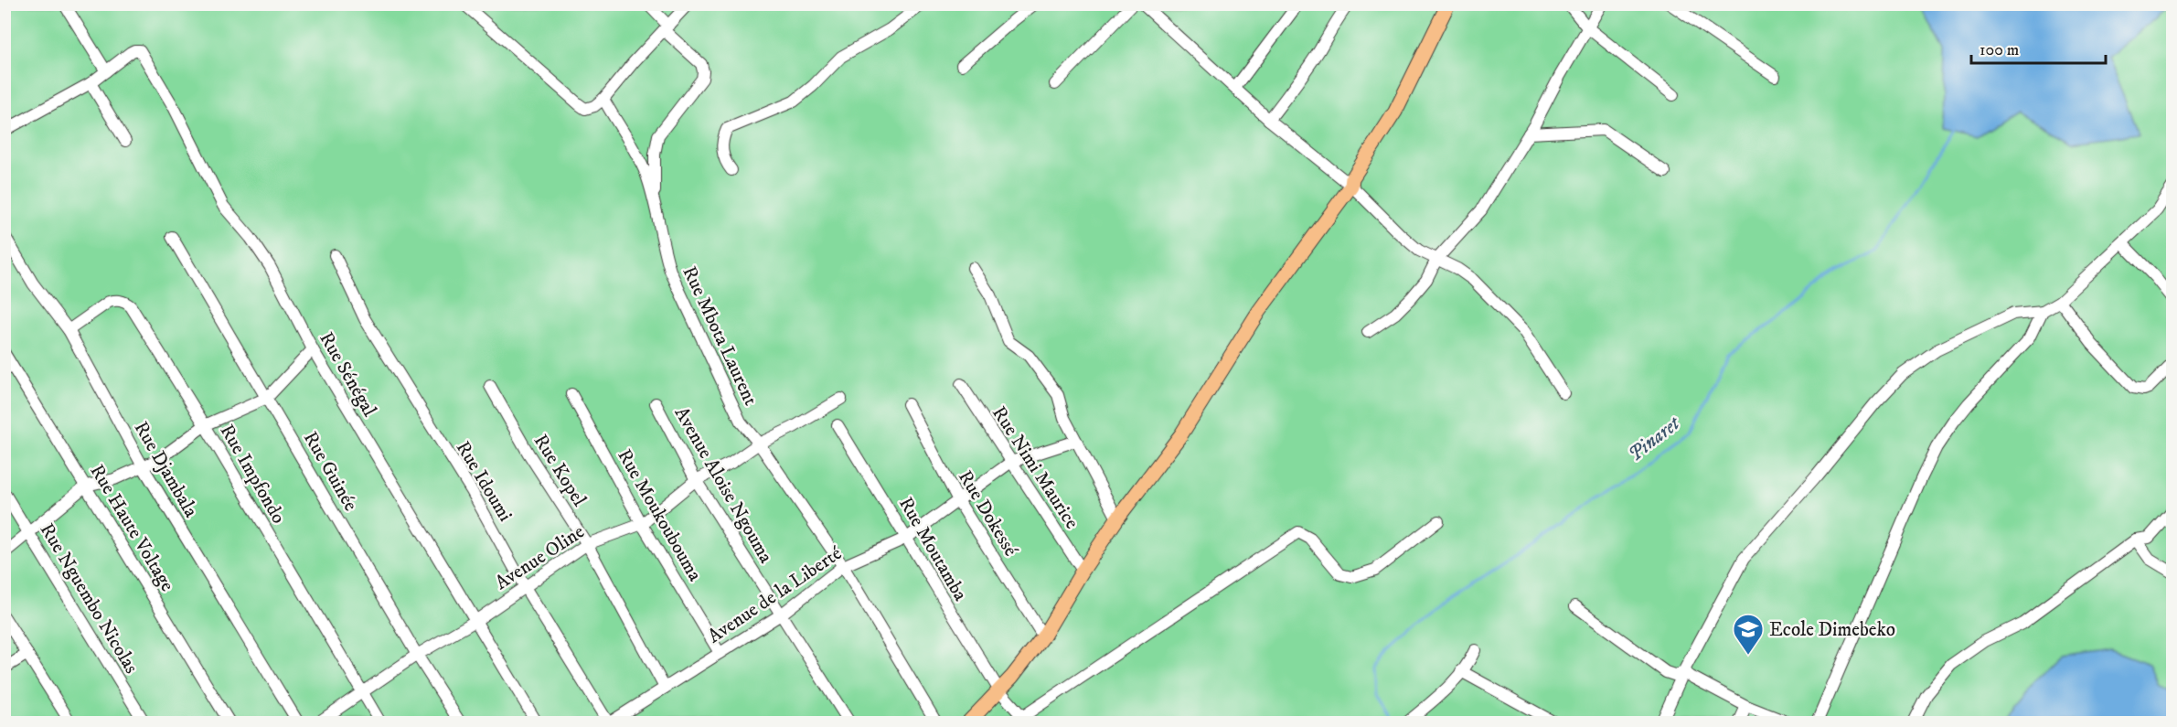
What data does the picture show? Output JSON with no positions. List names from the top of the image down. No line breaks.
{"streets":{"street":["Rue Mbota Laurent","Rue Sénégal","Rue Nimi Maurice","Rue Djambala","Rue Kopel","Rue Guinée","Rue Impfondo","Rue Idoumi","Avenue Aloise Ngouma","Rue Dokessé","Rue Moukoubouma","Rue Haute Voltage","Rue Moutamba","Avenue Oline","Avenue de la Liberté","Rue Nguembo Nicolas"]},"crossings":[["Rue Mbota Laurent","Avenue Oline"],["Rue Mbota Laurent","Avenue de la Liberté"],["Rue Sénégal","Avenue Oline"],["Rue Nimi Maurice","Avenue de la Liberté"],["Rue Djambala","Rue Impfondo"],["Rue Kopel","Avenue Oline"],["Rue Kopel","Avenue de la Liberté"],["Rue Guinée","Avenue Oline"],["Rue Impfondo","Avenue Oline"],["Rue Idoumi","Avenue Oline"],["Rue Idoumi","Avenue de la Liberté"],["Avenue Aloise Ngouma","Avenue Oline"],["Avenue Aloise Ngouma","Avenue de la Liberté"],["Rue Dokessé","Avenue de la Liberté"],["Rue Moukoubouma","Avenue Oline"],["Rue Moukoubouma","Avenue de la Liberté"],["Rue Moutamba","Avenue de la Liberté"]],"water":["Pinaret"],"places":{"school or university":["Ecole Dimebeko"]},"scale_bar":"100 m"}
